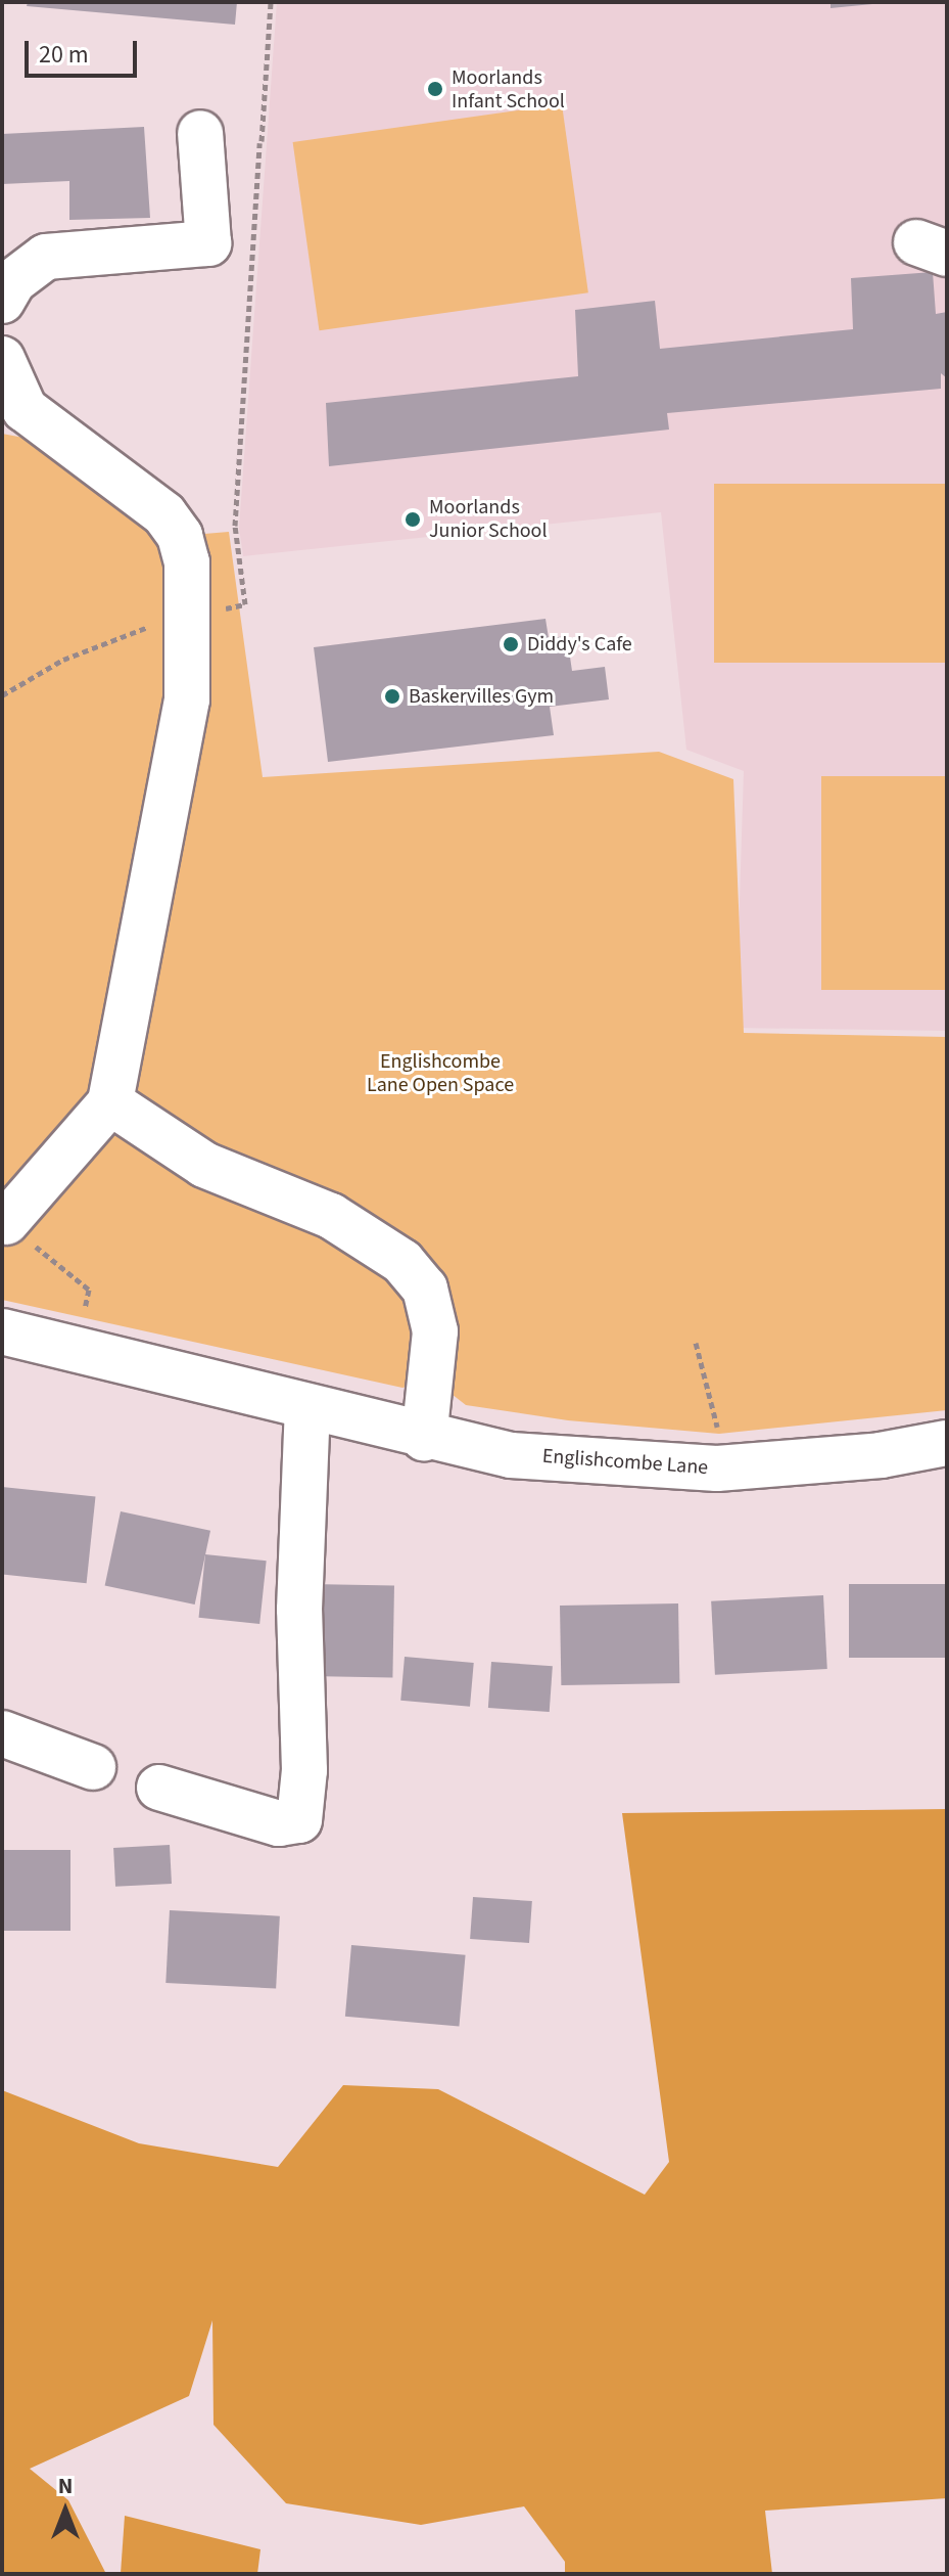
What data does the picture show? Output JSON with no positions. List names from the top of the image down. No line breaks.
{"streets":{"street":["Englishcombe Lane"]},"parks":["Englishcombe Lane Open Space"],"places":["Moorlands Infant School","Moorlands Junior School","Diddy's Cafe","Baskervilles Gym"],"scale_bar":"20 m","north":"top"}
